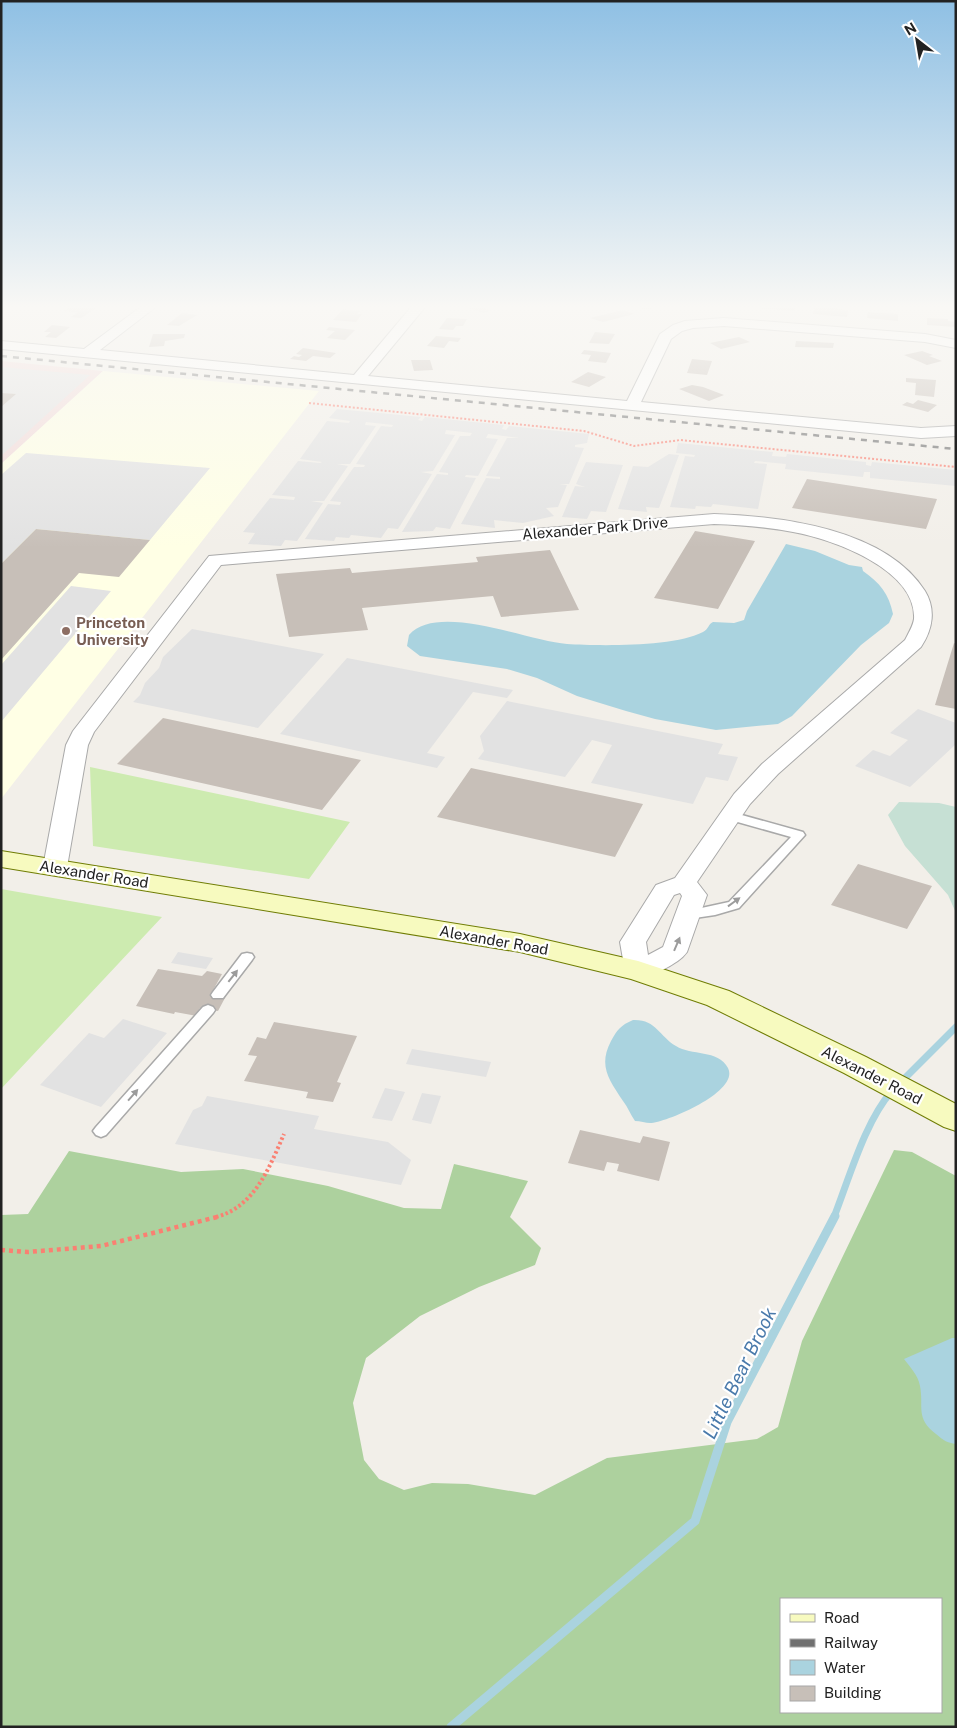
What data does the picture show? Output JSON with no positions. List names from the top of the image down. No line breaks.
{"streets":{"street":["Alexander Park Drive","Alexander Road"]},"crossings":[["Alexander Park Drive","Alexander Road"]],"water":["Little Bear Brook"],"places":["Princeton University"],"legend":["Road","Railway","Water","Building"],"north":"top left"}
